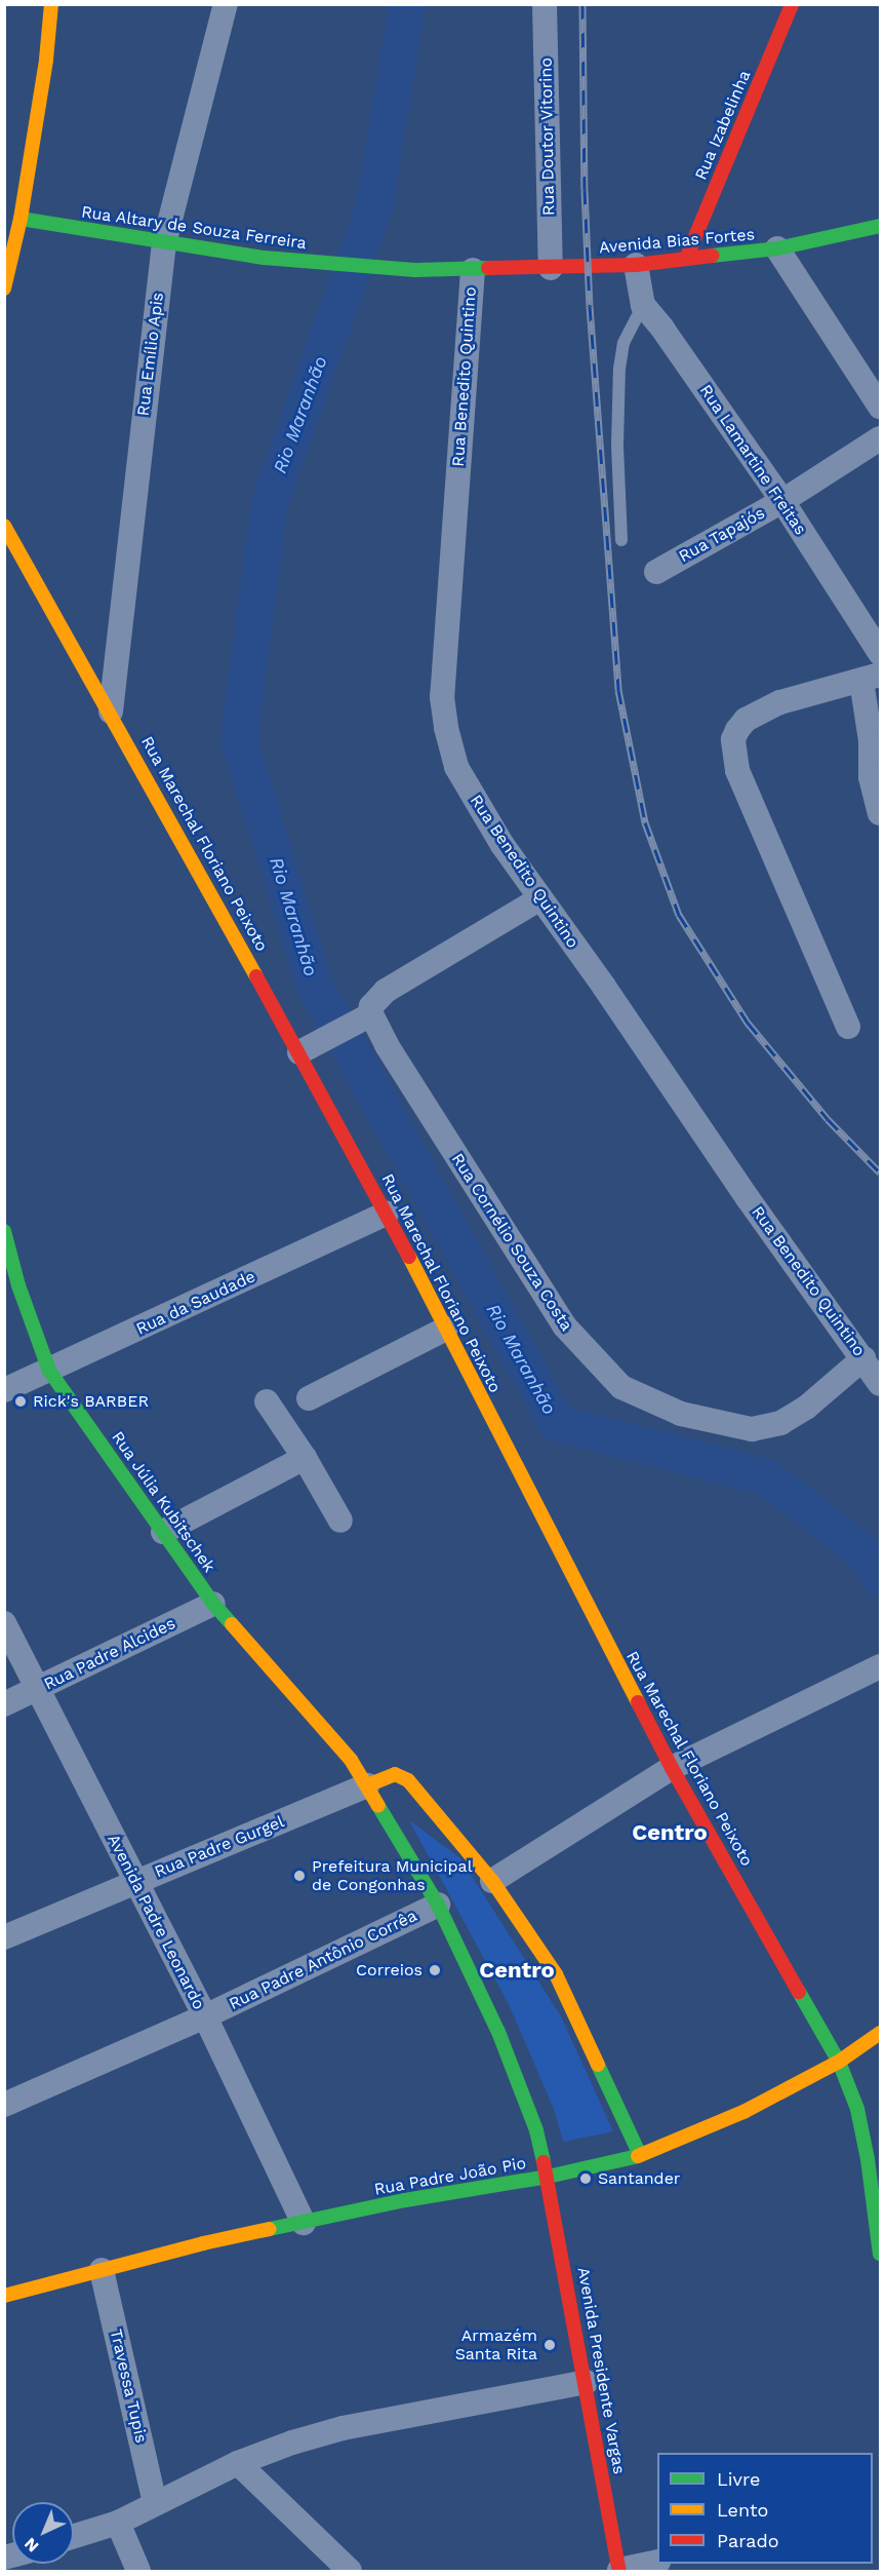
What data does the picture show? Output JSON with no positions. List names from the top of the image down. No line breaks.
{"streets":{"main road":["Rua Izabelinha","Rua Altary de Souza Ferreira","Avenida Bias Fortes","Rua Marechal Floriano Peixoto","Rua Júlia Kubitschek","Rua Padre João Pio","Avenida Presidente Vargas"],"street":["Rua Doutor Vitorino","Rua Emílio Apis","Rua Benedito Quintino","Rua Lamartine Freitas","Rua Tapajós","Rua Cornélio Souza Costa","Rua da Saudade","Rua Padre Alcides","Rua Padre Gurgel","Avenida Padre Leonardo","Rua Padre Antônio Corrêa","Travessa Tupis"]},"crossings":[["Rua Izabelinha","Avenida Bias Fortes"],["Rua Doutor Vitorino","Avenida Bias Fortes"],["Rua Altary de Souza Ferreira","Avenida Bias Fortes"],["Rua Altary de Souza Ferreira","Rua Emílio Apis"],["Rua Altary de Souza Ferreira","Rua Benedito Quintino"],["Avenida Bias Fortes","Rua Benedito Quintino"],["Avenida Bias Fortes","Rua Lamartine Freitas"],["Rua Emílio Apis","Rua Marechal Floriano Peixoto"],["Rua Benedito Quintino","Rua Cornélio Souza Costa"],["Rua Lamartine Freitas","Rua Tapajós"],["Rua Marechal Floriano Peixoto","Rua da Saudade"],["Rua Marechal Floriano Peixoto","Rua Padre João Pio"],["Rua da Saudade","Rua Júlia Kubitschek"],["Rua Júlia Kubitschek","Rua Padre Alcides"],["Rua Júlia Kubitschek","Rua Padre Gurgel"],["Rua Júlia Kubitschek","Rua Padre Antônio Corrêa"],["Rua Júlia Kubitschek","Avenida Presidente Vargas"],["Rua Padre Alcides","Avenida Padre Leonardo"],["Rua Padre Gurgel","Avenida Padre Leonardo"],["Avenida Padre Leonardo","Rua Padre Antônio Corrêa"],["Avenida Padre Leonardo","Rua Padre João Pio"],["Rua Padre Antônio Corrêa","Avenida Presidente Vargas"],["Rua Padre João Pio","Avenida Presidente Vargas"],["Rua Padre João Pio","Travessa Tupis"]],"districts":["Centro","Centro"],"water":["Rio Maranhão"],"places":["Rick's BARBER","Prefeitura Municipal de Congonhas","Correios","Santander","Armazém Santa Rita"],"legend":["Livre","Lento","Parado"],"north":"bottom left"}
